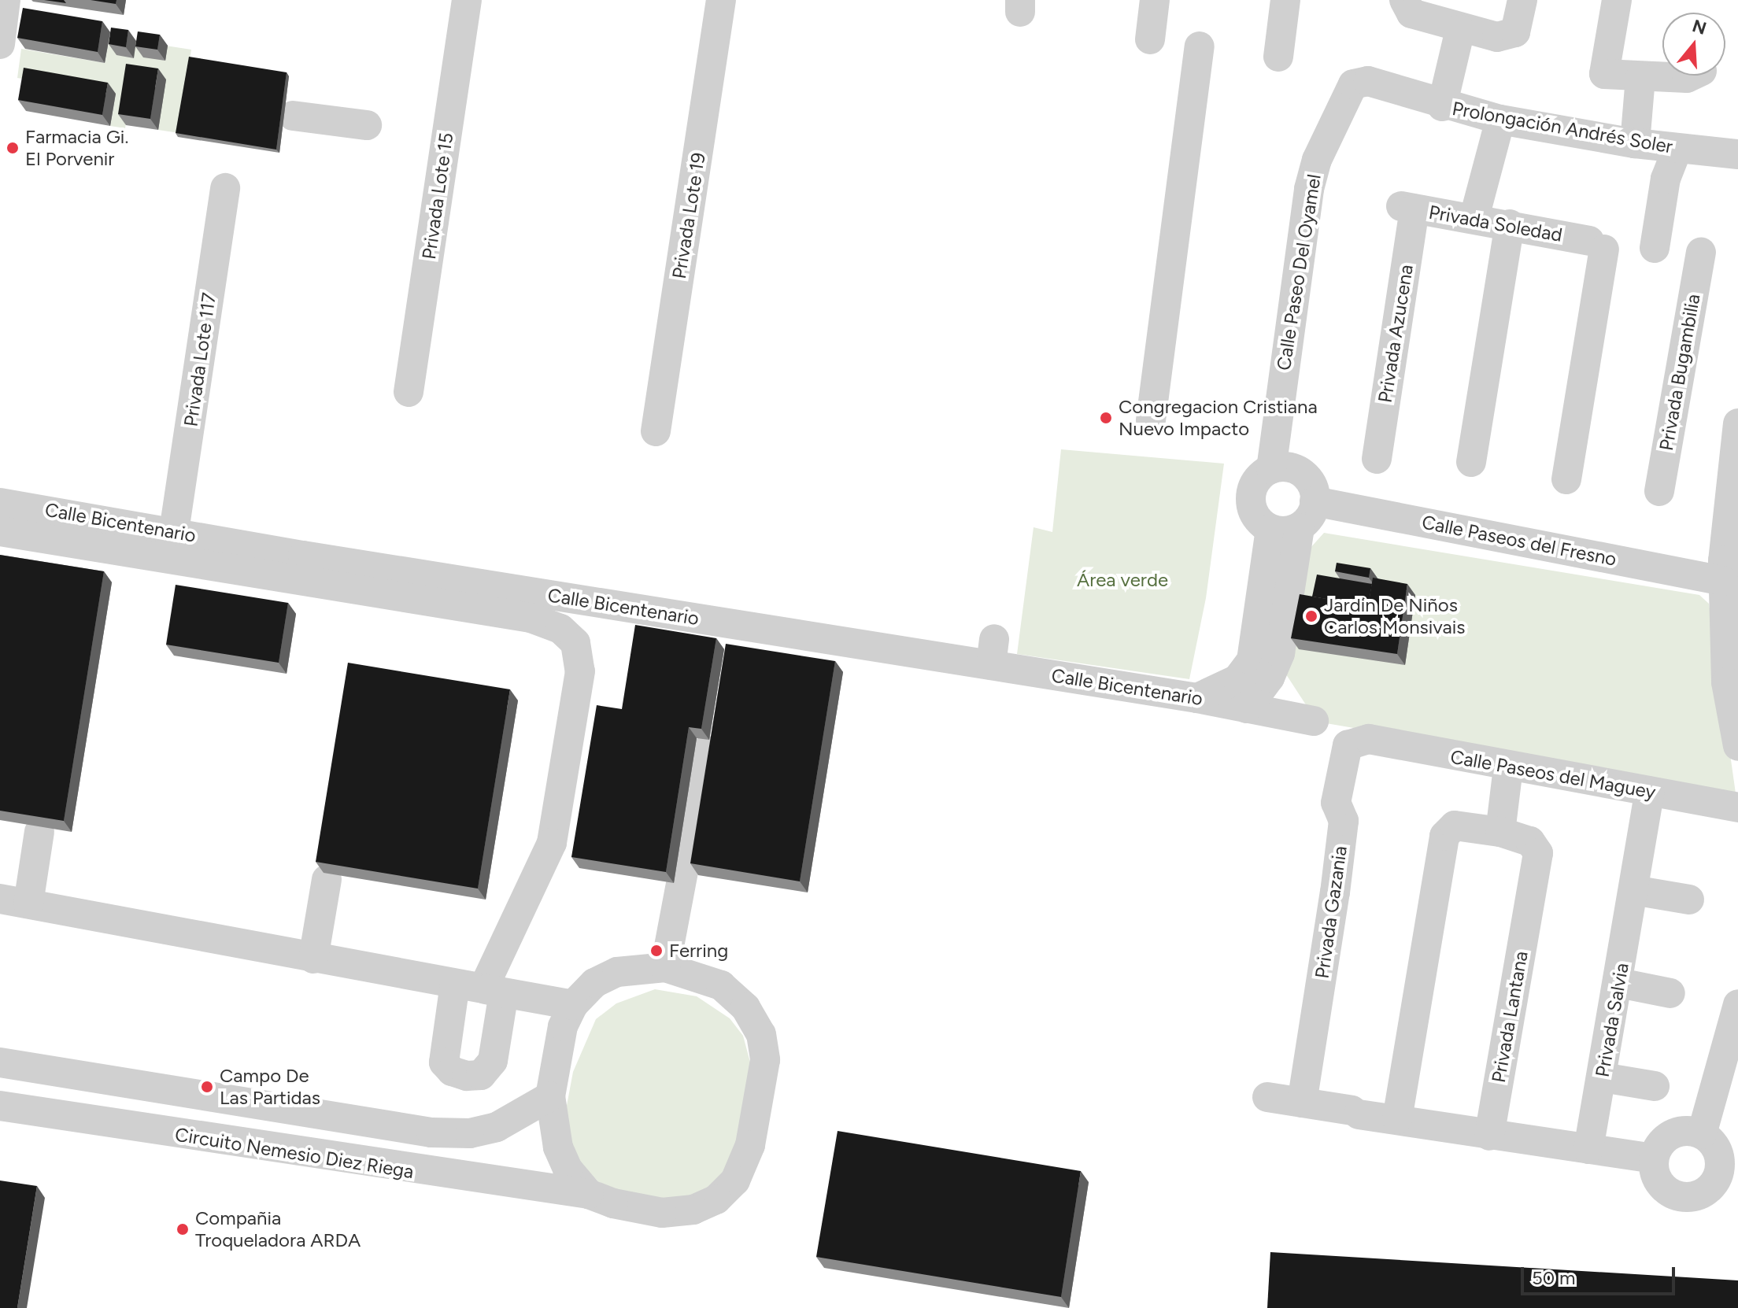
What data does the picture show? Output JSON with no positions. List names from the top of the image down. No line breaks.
{"streets":{"street":["Prolongación Andrés Soler","Privada Lote 15","Privada Lote 19","Privada Soledad","Calle Paseo Del Oyamel","Privada Azucena","Privada Lote 117","Privada Bugambilia","Calle Bicentenario","Calle Paseos del Fresno","Calle Paseos del Maguey","Privada Gazania","Privada Lantana","Privada Salvia","Circuito Nemesio Diez Riega"]},"crossings":[["Prolongación Andrés Soler","Calle Paseo Del Oyamel"],["Privada Soledad","Privada Azucena"],["Calle Paseo Del Oyamel","Calle Paseos del Fresno"],["Privada Lote 117","Calle Bicentenario"],["Calle Paseos del Maguey","Privada Gazania"],["Calle Paseos del Maguey","Privada Salvia"]],"parks":["Área verde"],"places":["Farmacia Gi. El Porvenir","Congregacion Cristiana Nuevo Impacto","Jardin De Niños Carlos Monsivais","Ferring","Campo De Las Partidas","Compañia Troqueladora ARDA"],"scale_bar":"50 m","north":"top"}
